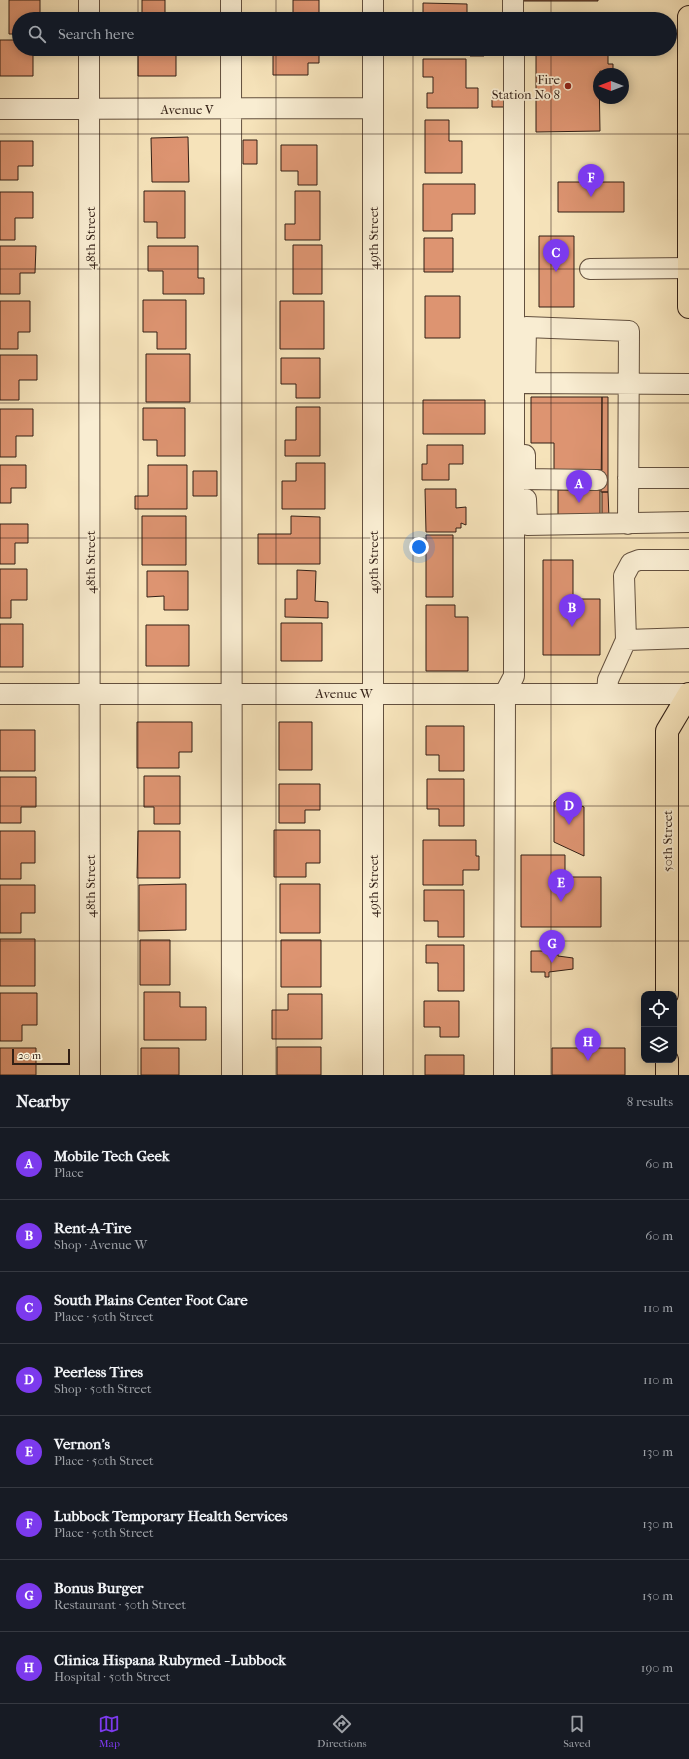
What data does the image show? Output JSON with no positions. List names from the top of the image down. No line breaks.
{"streets":{"main road":["50th Street"],"street":["Avenue V","48th Street","49th Street","Avenue W"]},"crossings":[["Avenue V","48th Street"],["Avenue V","49th Street"],["48th Street","Avenue W"],["49th Street","Avenue W"],["Avenue W","50th Street"]],"places":["Fire Station No 8"],"scale_bar":"20 m","north":"left","page":{"search":"Search here","pins":["F","C","A","B","D","E","G","H"],"scale":"20 m","heading":["Nearby","8 results"],"list":[{"mark":"A","name":"Mobile Tech Geek","note":"Place","value":"60 m"},{"mark":"B","name":"Rent-A-Tire","note":"Shop · Avenue W","value":"60 m"},{"mark":"C","name":"South Plains Center Foot Care","note":"Place · 50th Street","value":"110 m"},{"mark":"D","name":"Peerless Tires","note":"Shop · 50th Street","value":"110 m"},{"mark":"E","name":"Vernon's","note":"Place · 50th Street","value":"130 m"},{"mark":"F","name":"Lubbock Temporary Health Services","note":"Place · 50th Street","value":"130 m"},{"mark":"G","name":"Bonus Burger","note":"Restaurant · 50th Street","value":"150 m"},{"mark":"H","name":"Clinica Hispana Rubymed - Lubbock","note":"Hospital · 50th Street","value":"190 m"}],"nav":["Map","Directions","Saved"]}}
